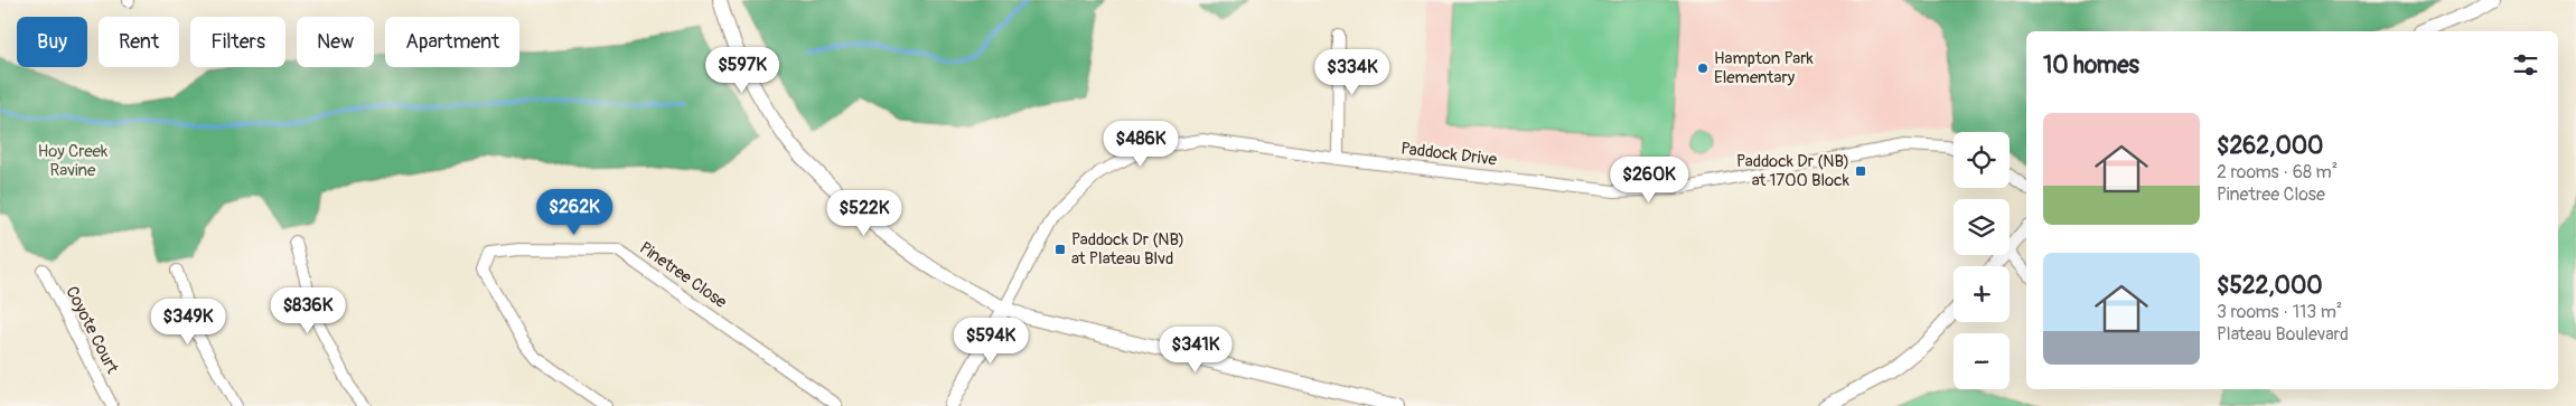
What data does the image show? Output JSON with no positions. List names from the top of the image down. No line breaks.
{"streets":{"street":["Paddock Drive","Pinetree Close","Coyote Court"]},"parks":["Hoy Creek Ravine"],"places":{"other":["Hampton Park Elementary"],"transit":["Paddock Dr (NB) at 1700 Block","Paddock Dr (NB) at Plateau Blvd"]},"page":{"chip":["Buy","Rent","Filters","New","Apartment"],"heading":"10 homes","price":["$597K","$334K","$486K","$260K","$262K","$522K","$836K","$349K","$594K","$341K"],"list":[{"name":"$262,000","note":"2 rooms · 68 m² · Pinetree Close"},{"name":"$522,000","note":"3 rooms · 113 m² · Plateau Boulevard"}],"map_buttons":["+","−"]}}
